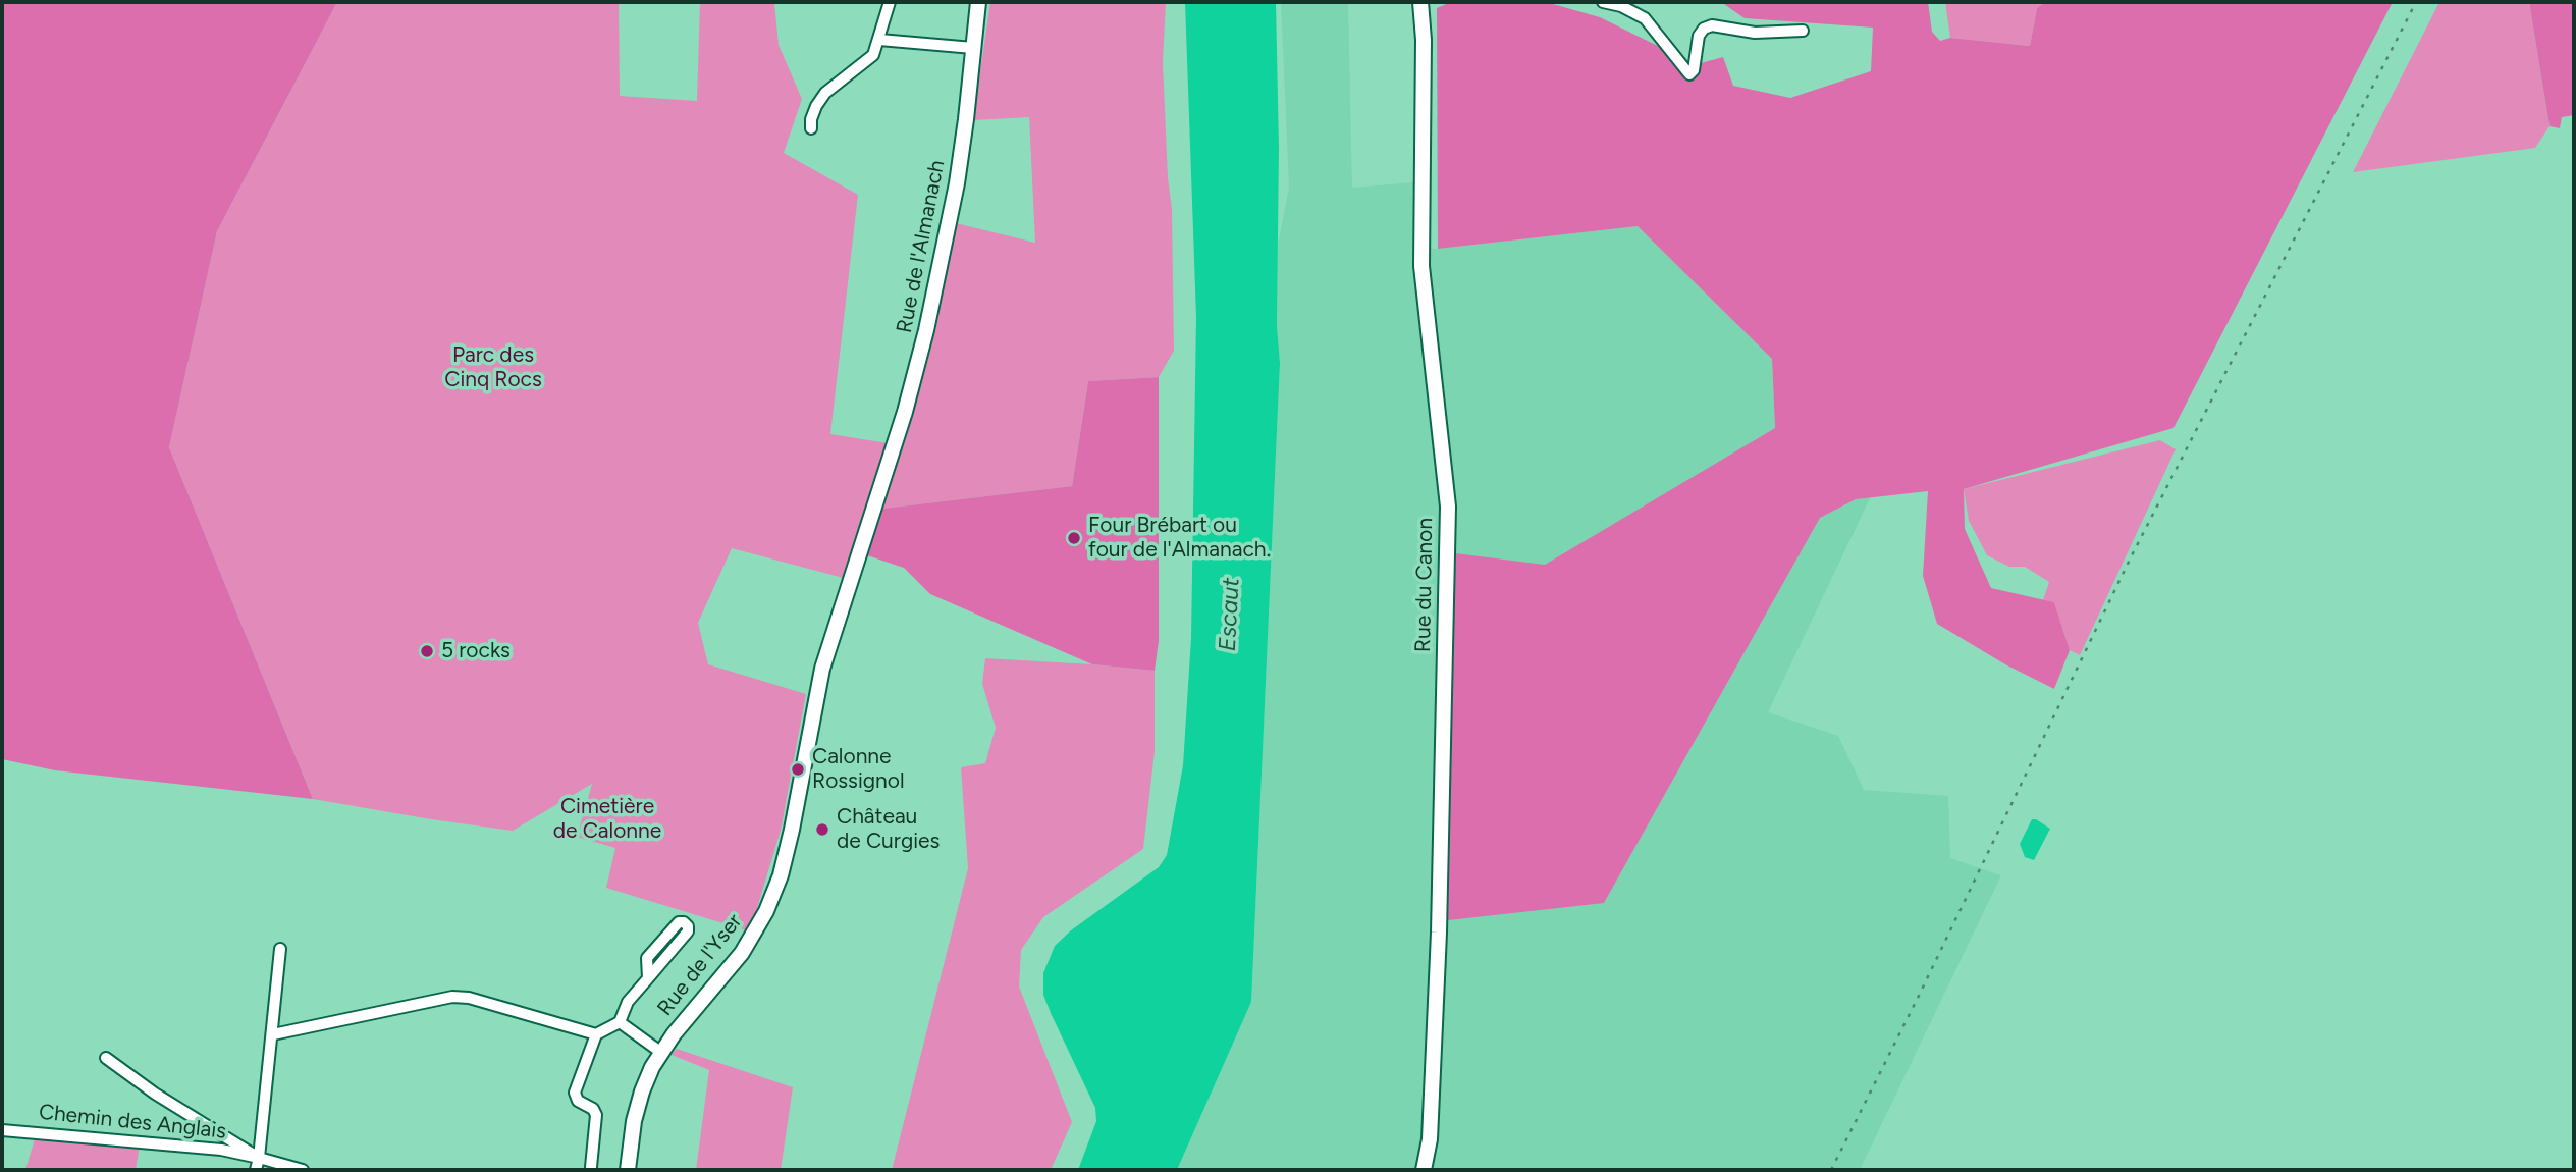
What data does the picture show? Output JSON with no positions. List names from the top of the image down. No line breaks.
{"streets":{"main road":["Rue de l'Almanach","Rue du Canon","Rue de l'Yser"],"street":["Chemin des Anglais"]},"crossings":[["Rue de l'Almanach","Rue de l'Yser"]],"water":["Escaut"],"parks":["Parc des Cinq Rocs","Cimetière de Calonne"],"places":["Four Brébart ou four de l'Almanach.","5 rocks","Calonne Rossignol","Château de Curgies"]}
